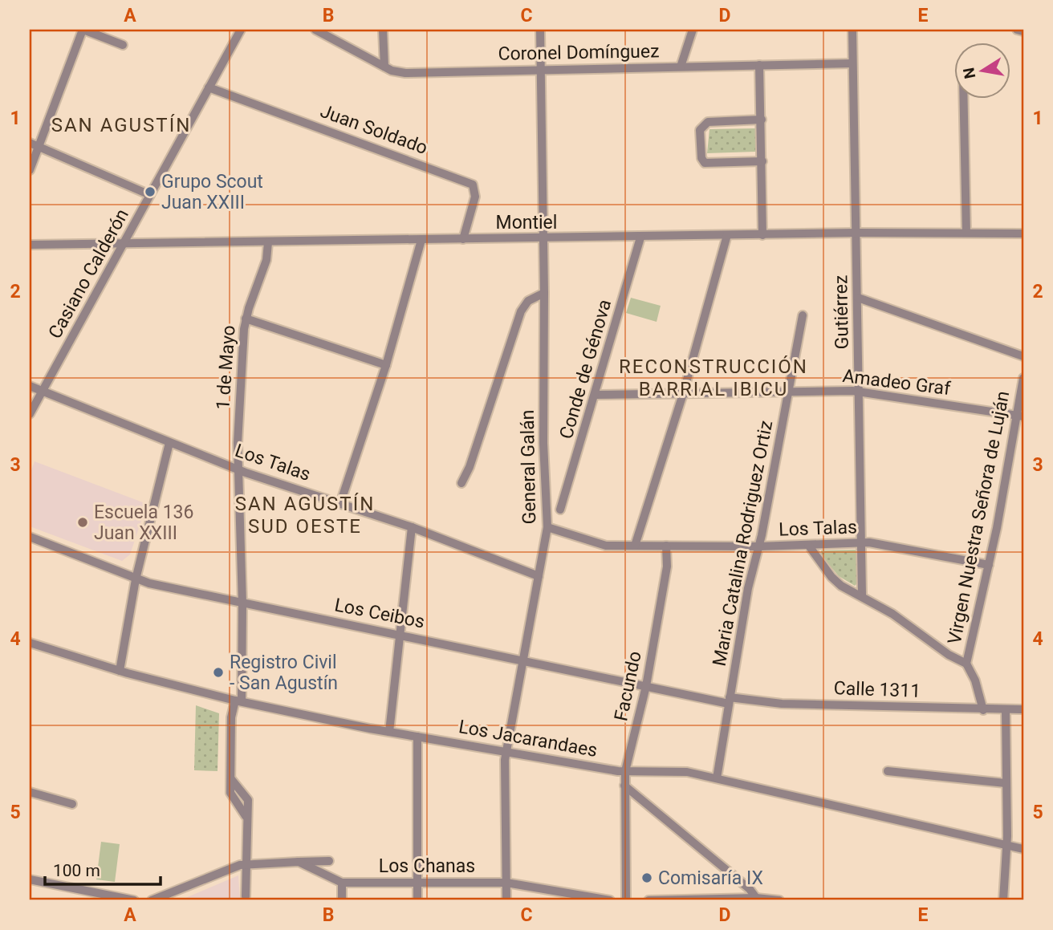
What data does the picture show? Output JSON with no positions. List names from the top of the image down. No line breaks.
{"streets":{"street":["Coronel Domínguez","Juan Soldado","Montiel","Casiano Calderón","Gutiérrez","1 de Mayo","Conde de Génova","Amadeo Graf","Los Talas","General Galán","Virgen Nuestra Señora de Luján","Maria Catalina Rodriguez Ortiz","Los Ceibos","Facundo","Calle 1311","Los Jacarandaes","Los Chanas"]},"crossings":[["Coronel Domínguez","Gutiérrez"],["Coronel Domínguez","General Galán"],["Juan Soldado","Montiel"],["Juan Soldado","Casiano Calderón"],["Montiel","Casiano Calderón"],["Montiel","Gutiérrez"],["Montiel","1 de Mayo"],["Montiel","Conde de Génova"],["Montiel","General Galán"],["Casiano Calderón","Los Talas"],["Gutiérrez","Amadeo Graf"],["Gutiérrez","Los Talas"],["1 de Mayo","Los Talas"],["1 de Mayo","Los Ceibos"],["1 de Mayo","Los Jacarandaes"],["1 de Mayo","Los Chanas"],["Conde de Génova","Amadeo Graf"],["Amadeo Graf","Virgen Nuestra Señora de Luján"],["Amadeo Graf","Maria Catalina Rodriguez Ortiz"],["Los Talas","General Galán"],["Los Talas","Virgen Nuestra Señora de Luján"],["Los Talas","Maria Catalina Rodriguez Ortiz"],["Los Talas","Facundo"],["General Galán","Los Ceibos"],["General Galán","Los Jacarandaes"],["General Galán","Los Chanas"],["Maria Catalina Rodriguez Ortiz","Los Ceibos"],["Maria Catalina Rodriguez Ortiz","Calle 1311"],["Maria Catalina Rodriguez Ortiz","Los Jacarandaes"],["Los Ceibos","Facundo"],["Los Ceibos","Calle 1311"],["Facundo","Los Jacarandaes"]],"districts":["SAN AGUSTÍN","RECONSTRUCCIÓN BARRIAL IBICU","SAN AGUSTÍN SUD OESTE"],"places":["Grupo Scout Juan XXIII","Escuela 136 Juan XXIII","Registro Civil - San Agustín","Comisaría IX"],"scale_bar":"100 m","north":"left","grid":{"columns":["A","B","C","D","E"],"rows":["1","2","3","4","5"]}}
